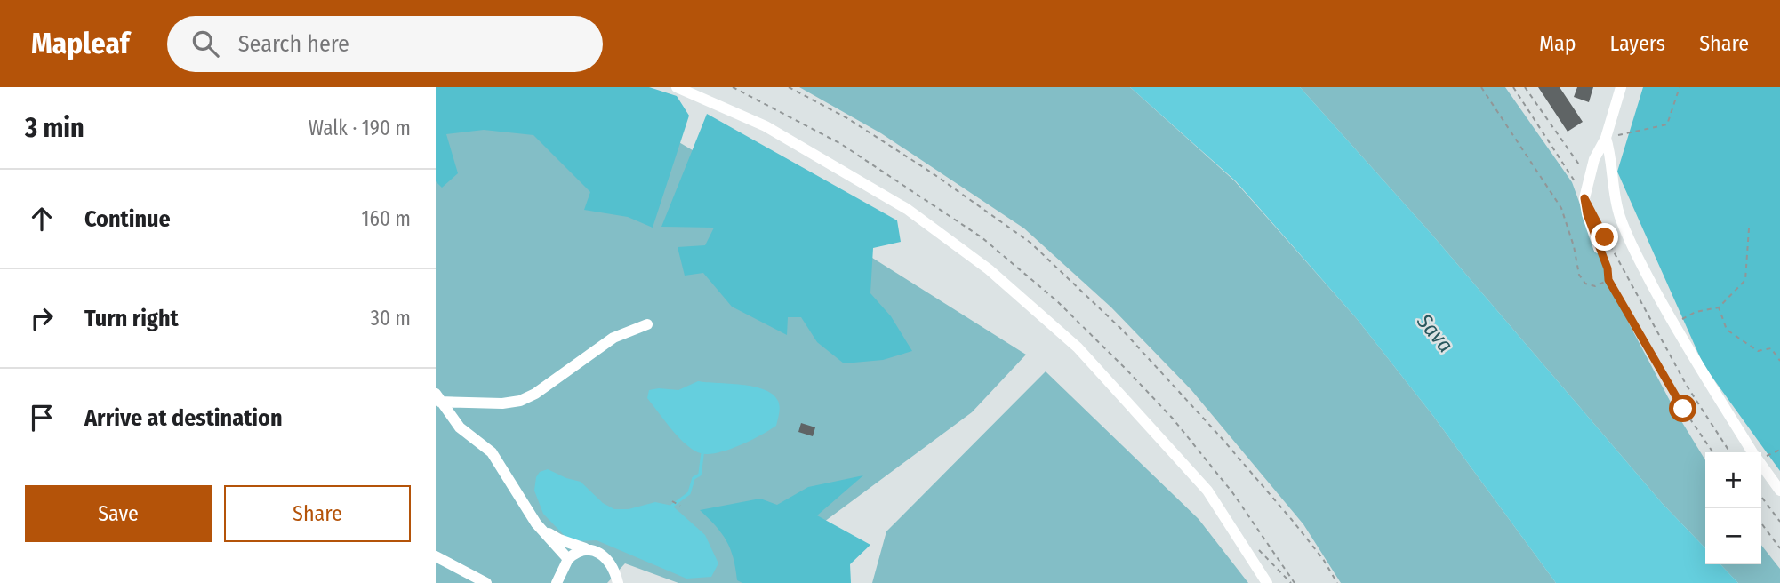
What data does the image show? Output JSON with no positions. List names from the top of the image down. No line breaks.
{"water":["Sava"],"page":{"header":"Mapleaf","search":"Search here","nav":["Map","Layers","Share"],"heading":["3 min","Walk · 190 m"],"list":[["Continue","160 m"],["Turn right","30 m"],"Arrive at destination"],"map_buttons":["+","−"],"buttons":["Save","Share"]}}
